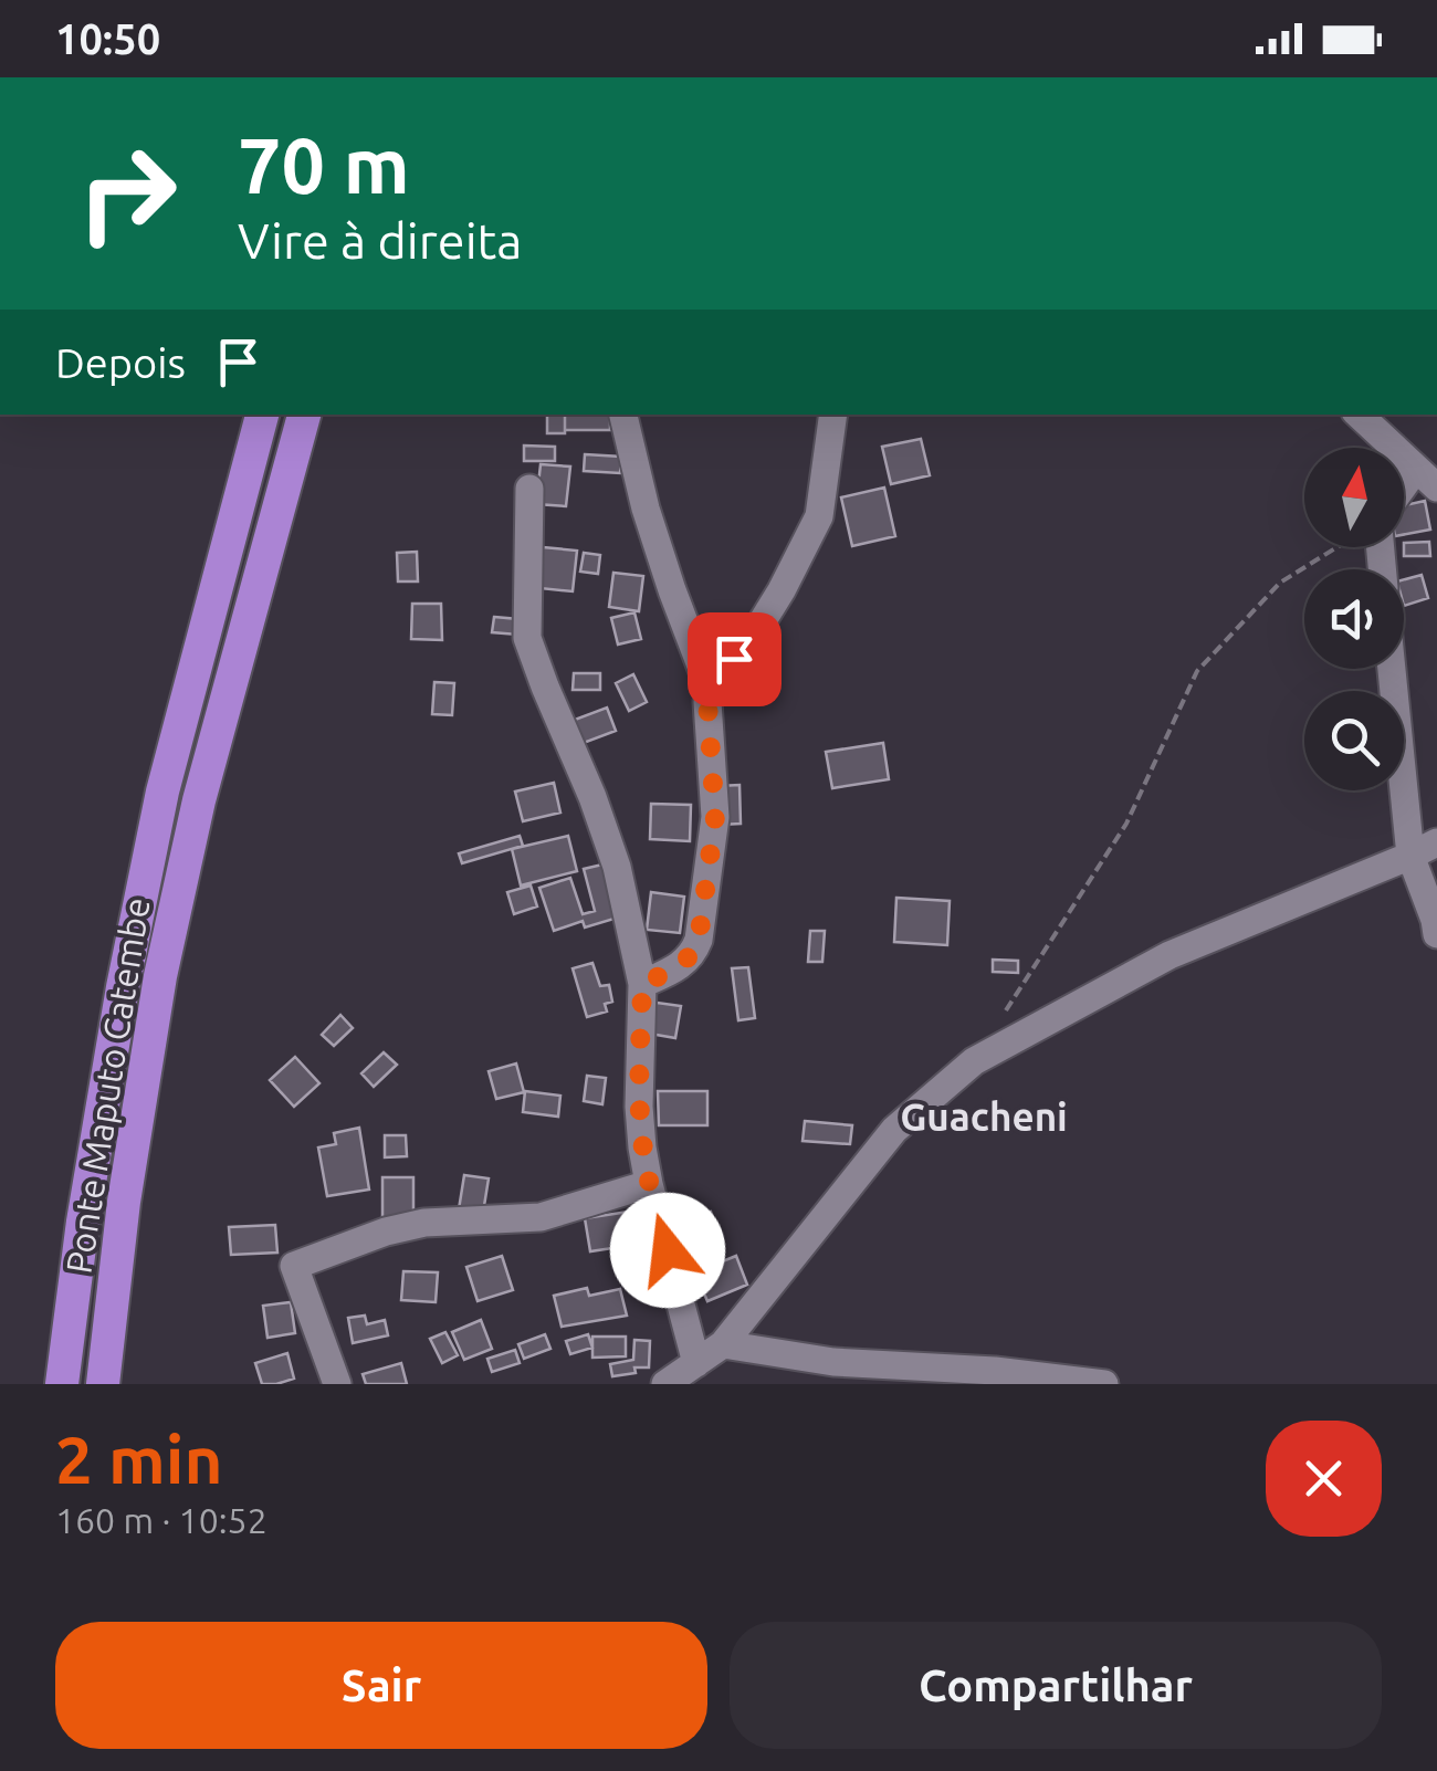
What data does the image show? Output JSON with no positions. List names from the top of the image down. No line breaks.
{"streets":{"highway":["Ponte Maputo Catembe"]},"districts":["Guacheni"],"north":"top","page":{"status":"10:50","turn":["70 m","Vire à direita"],"then":"Depois","heading":["2 min","160 m · 10:52"],"buttons":["Sair","Compartilhar"]}}
